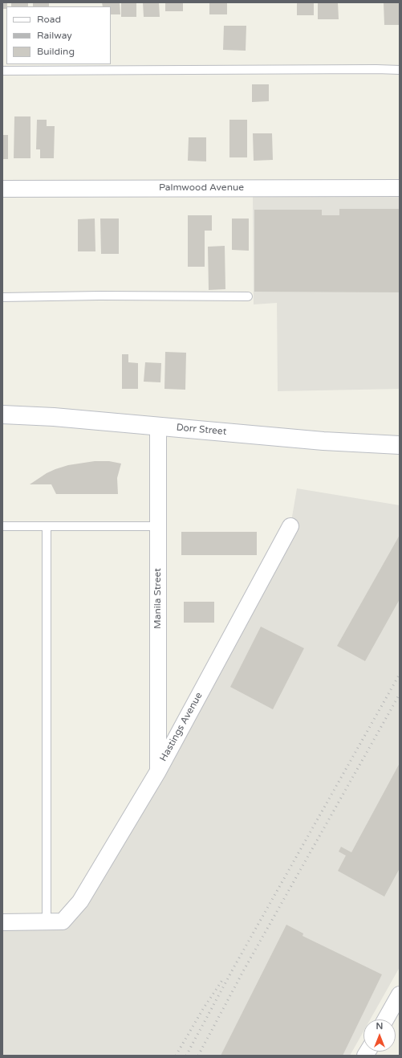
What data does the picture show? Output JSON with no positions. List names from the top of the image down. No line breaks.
{"streets":{"main road":["Dorr Street"],"street":["Palmwood Avenue","Manila Street","Hastings Avenue"]},"crossings":[["Dorr Street","Manila Street"],["Manila Street","Hastings Avenue"]],"legend":["Road","Railway","Building"],"north":"top"}
